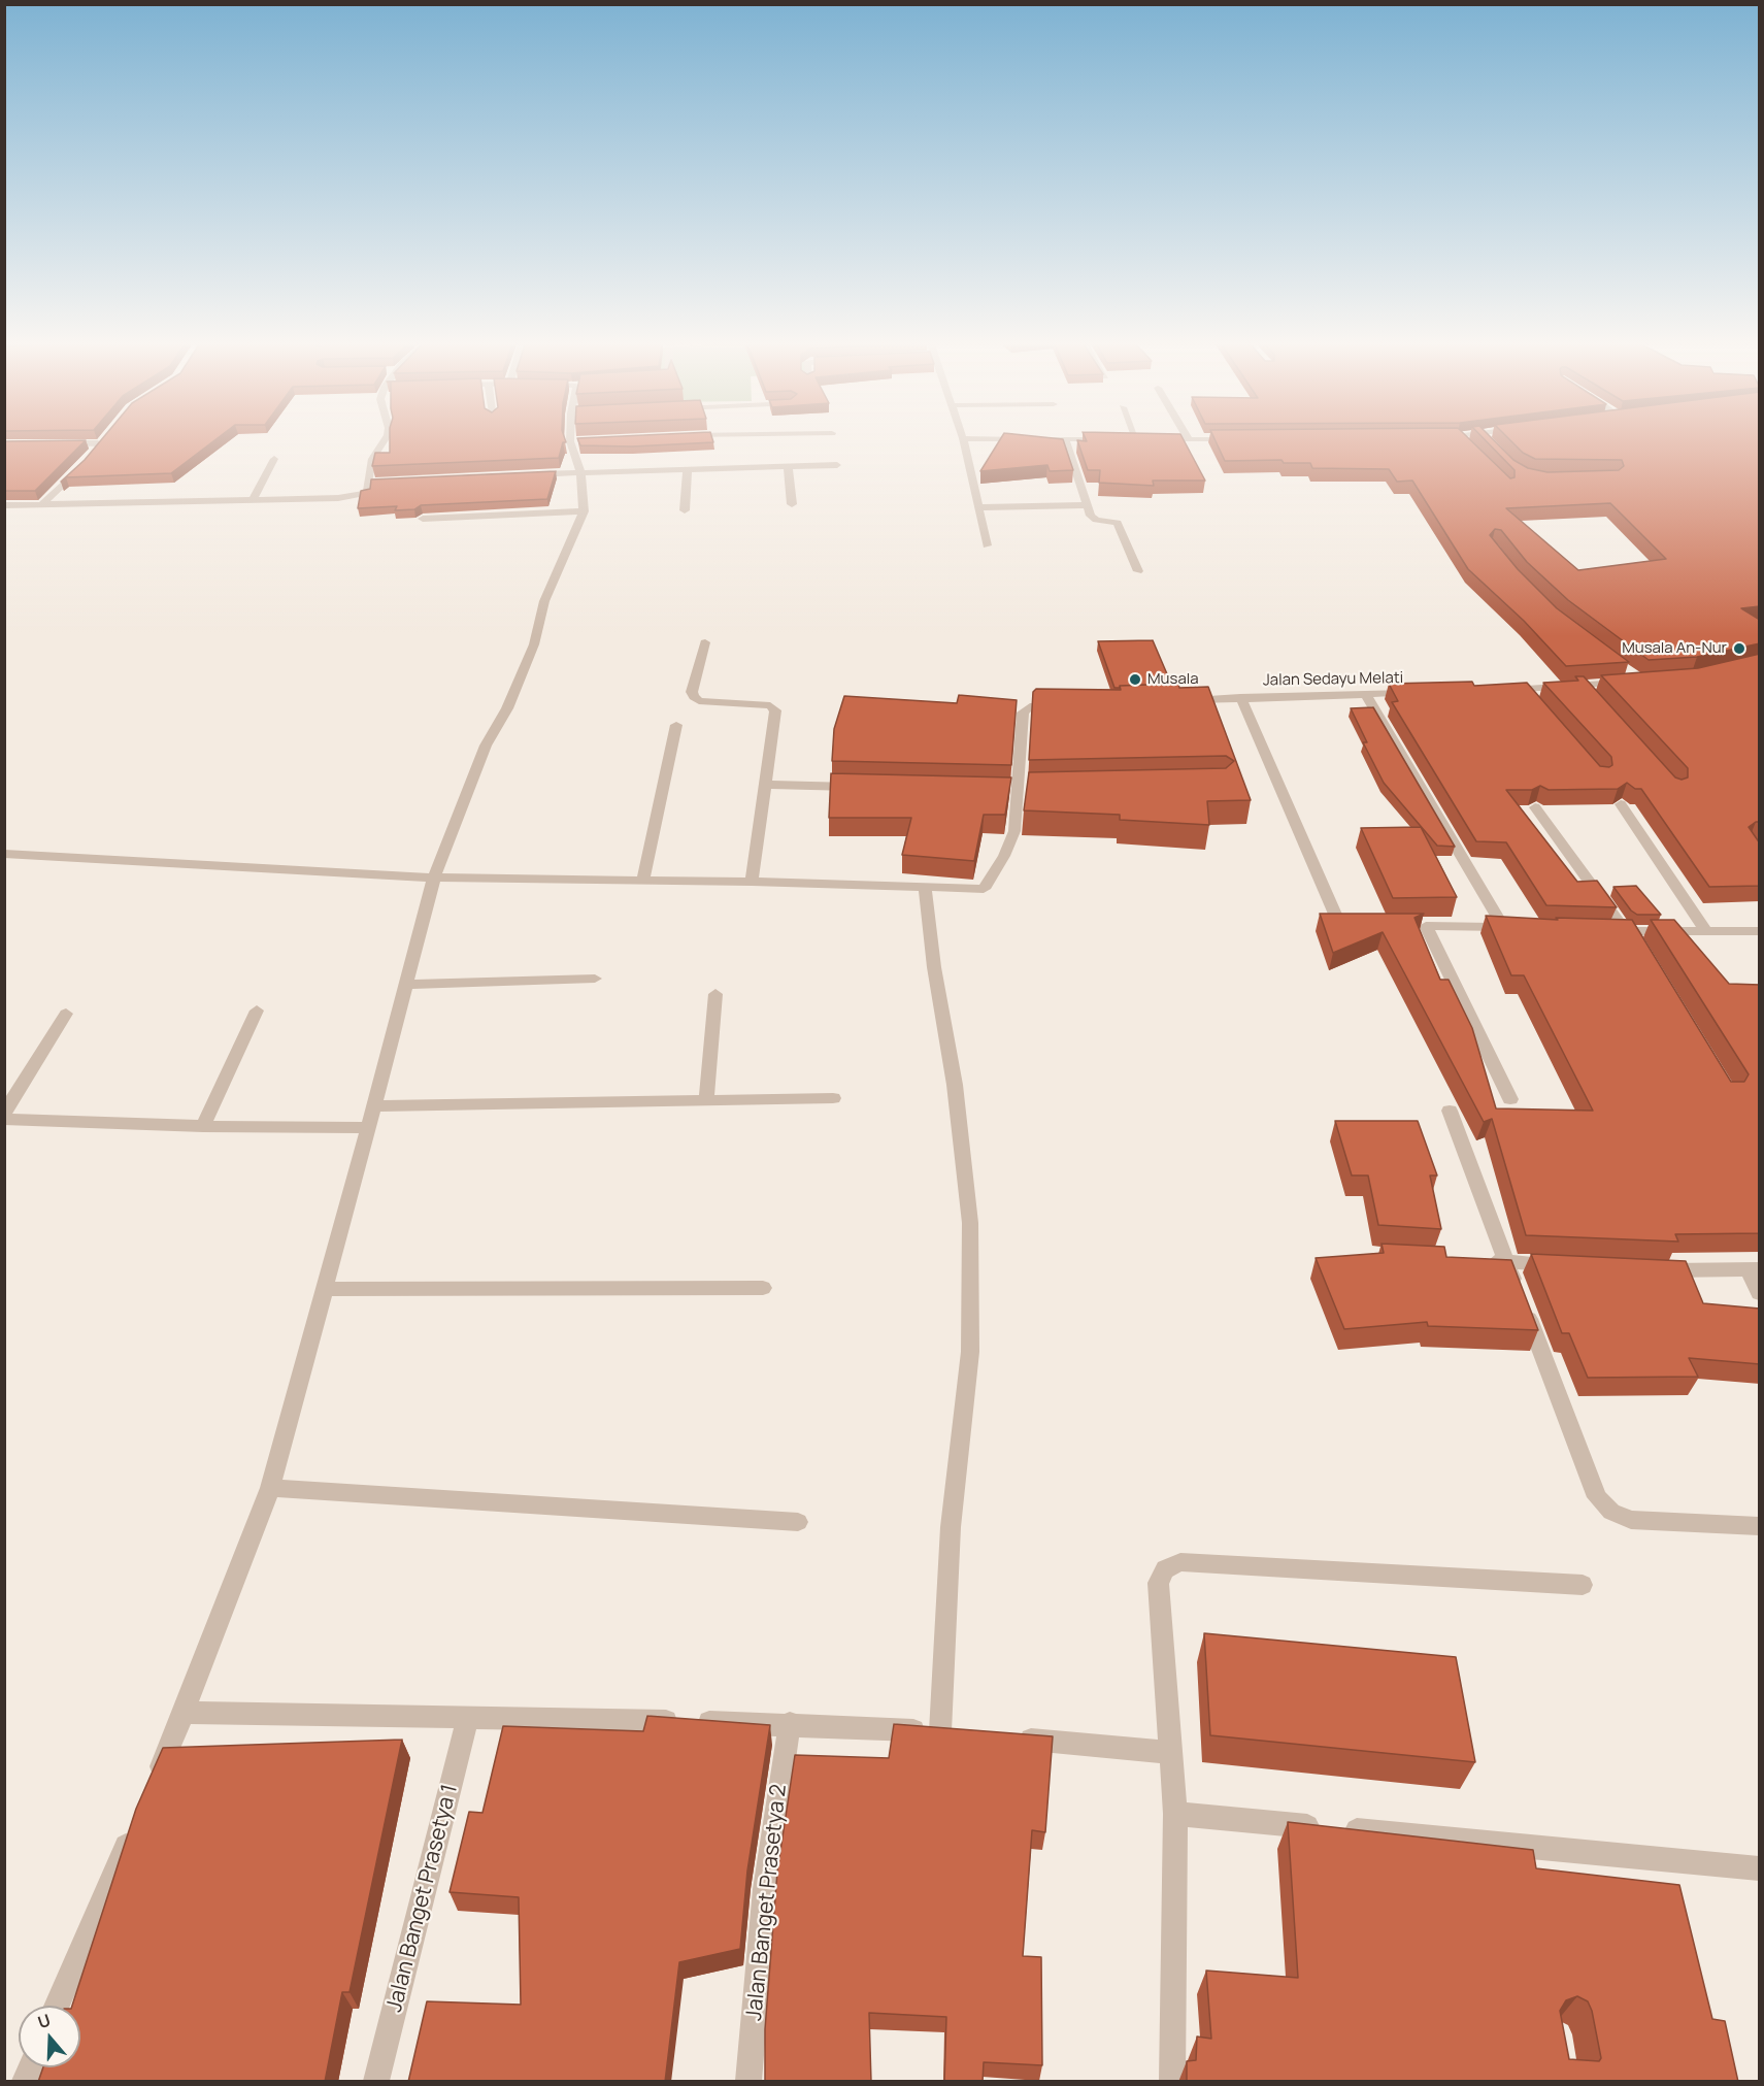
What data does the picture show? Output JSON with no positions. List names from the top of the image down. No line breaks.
{"streets":{"street":["Jalan Sedayu Melati","Jalan Banget Prasetya 1","Jalan Banget Prasetya 2"]},"places":["Musala An-Nur","Musala"],"north":"top"}
